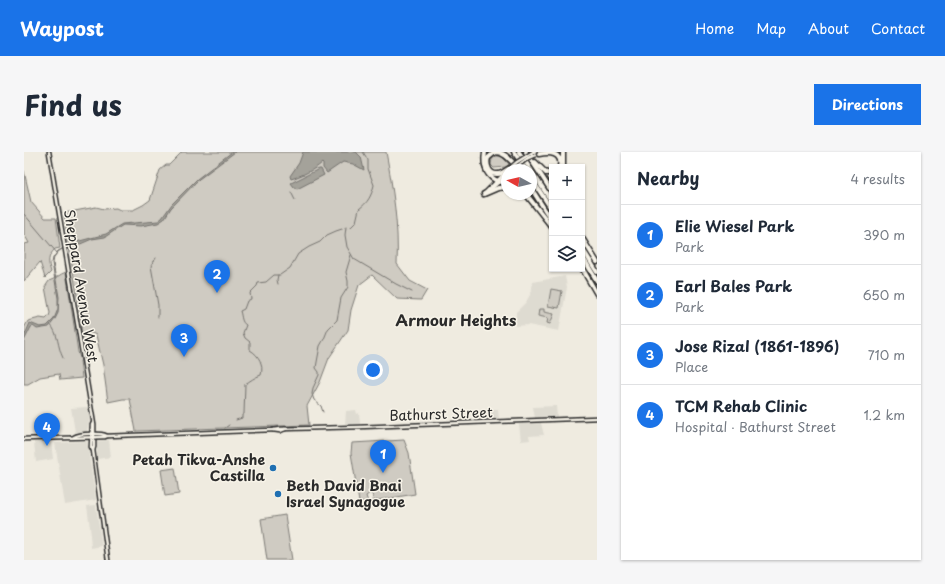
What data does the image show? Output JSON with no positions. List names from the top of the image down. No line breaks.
{"streets":{"main road":["Sheppard Avenue West","Bathurst Street"]},"crossings":[["Sheppard Avenue West","Bathurst Street"]],"districts":["Armour Heights"],"places":["Petah Tikva-Anshe Castilla","Beth David Bnai Israel Synagogue"],"north":"left","page":{"header":"Waypost","nav":["Home","Map","About","Contact"],"title":"Find us","buttons":"Directions","heading":["Nearby","4 results"],"map_buttons":["+","−"],"list":[{"mark":"1","name":"Elie Wiesel Park","note":"Park","value":"390 m"},{"mark":"2","name":"Earl Bales Park","note":"Park","value":"650 m"},{"mark":"3","name":"Jose Rizal (1861-1896)","note":"Place","value":"710 m"},{"mark":"4","name":"TCM Rehab Clinic","note":"Hospital · Bathurst Street","value":"1.2 km"}],"pins":["2","3","4","1"]}}
